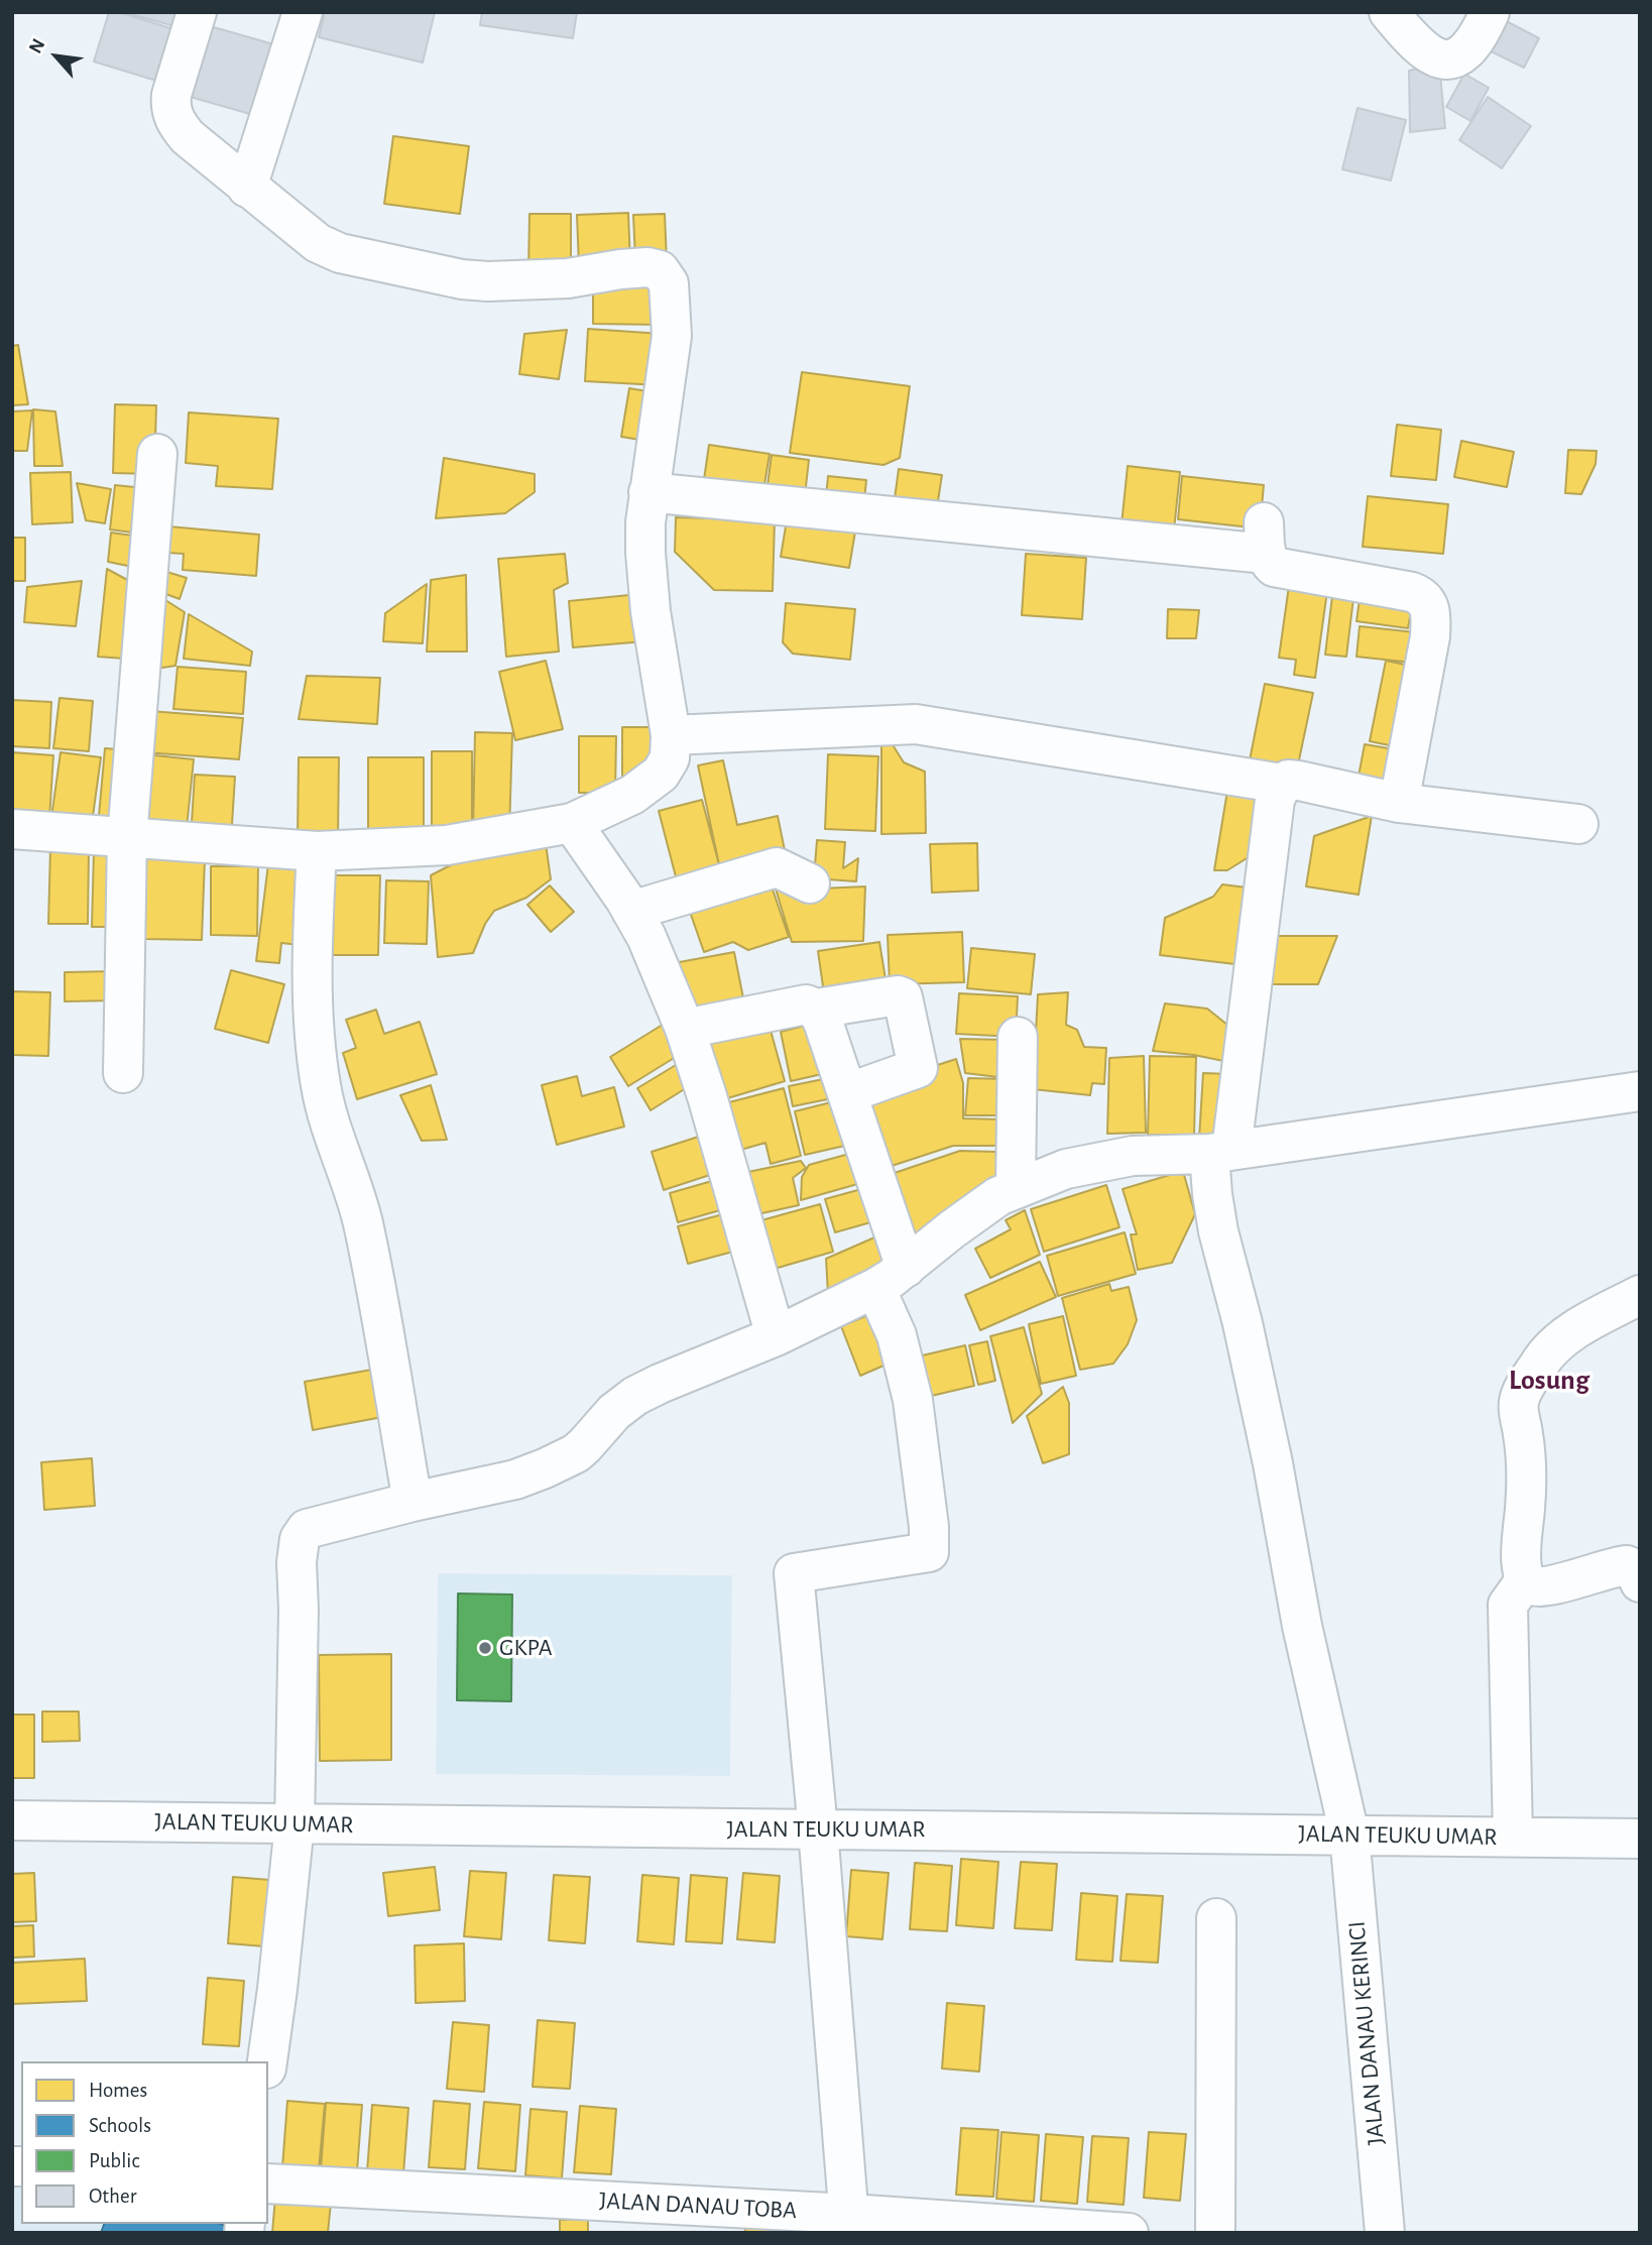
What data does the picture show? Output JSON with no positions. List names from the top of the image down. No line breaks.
{"streets":{"street":["JALAN TEUKU UMAR","JALAN DANAU KERINCI","JALAN DANAU TOBA"]},"crossings":[["JALAN TEUKU UMAR","JALAN DANAU KERINCI"]],"districts":["Losung"],"places":["GKPA"],"legend":["Homes","Schools","Public","Other"],"north":"top left"}
